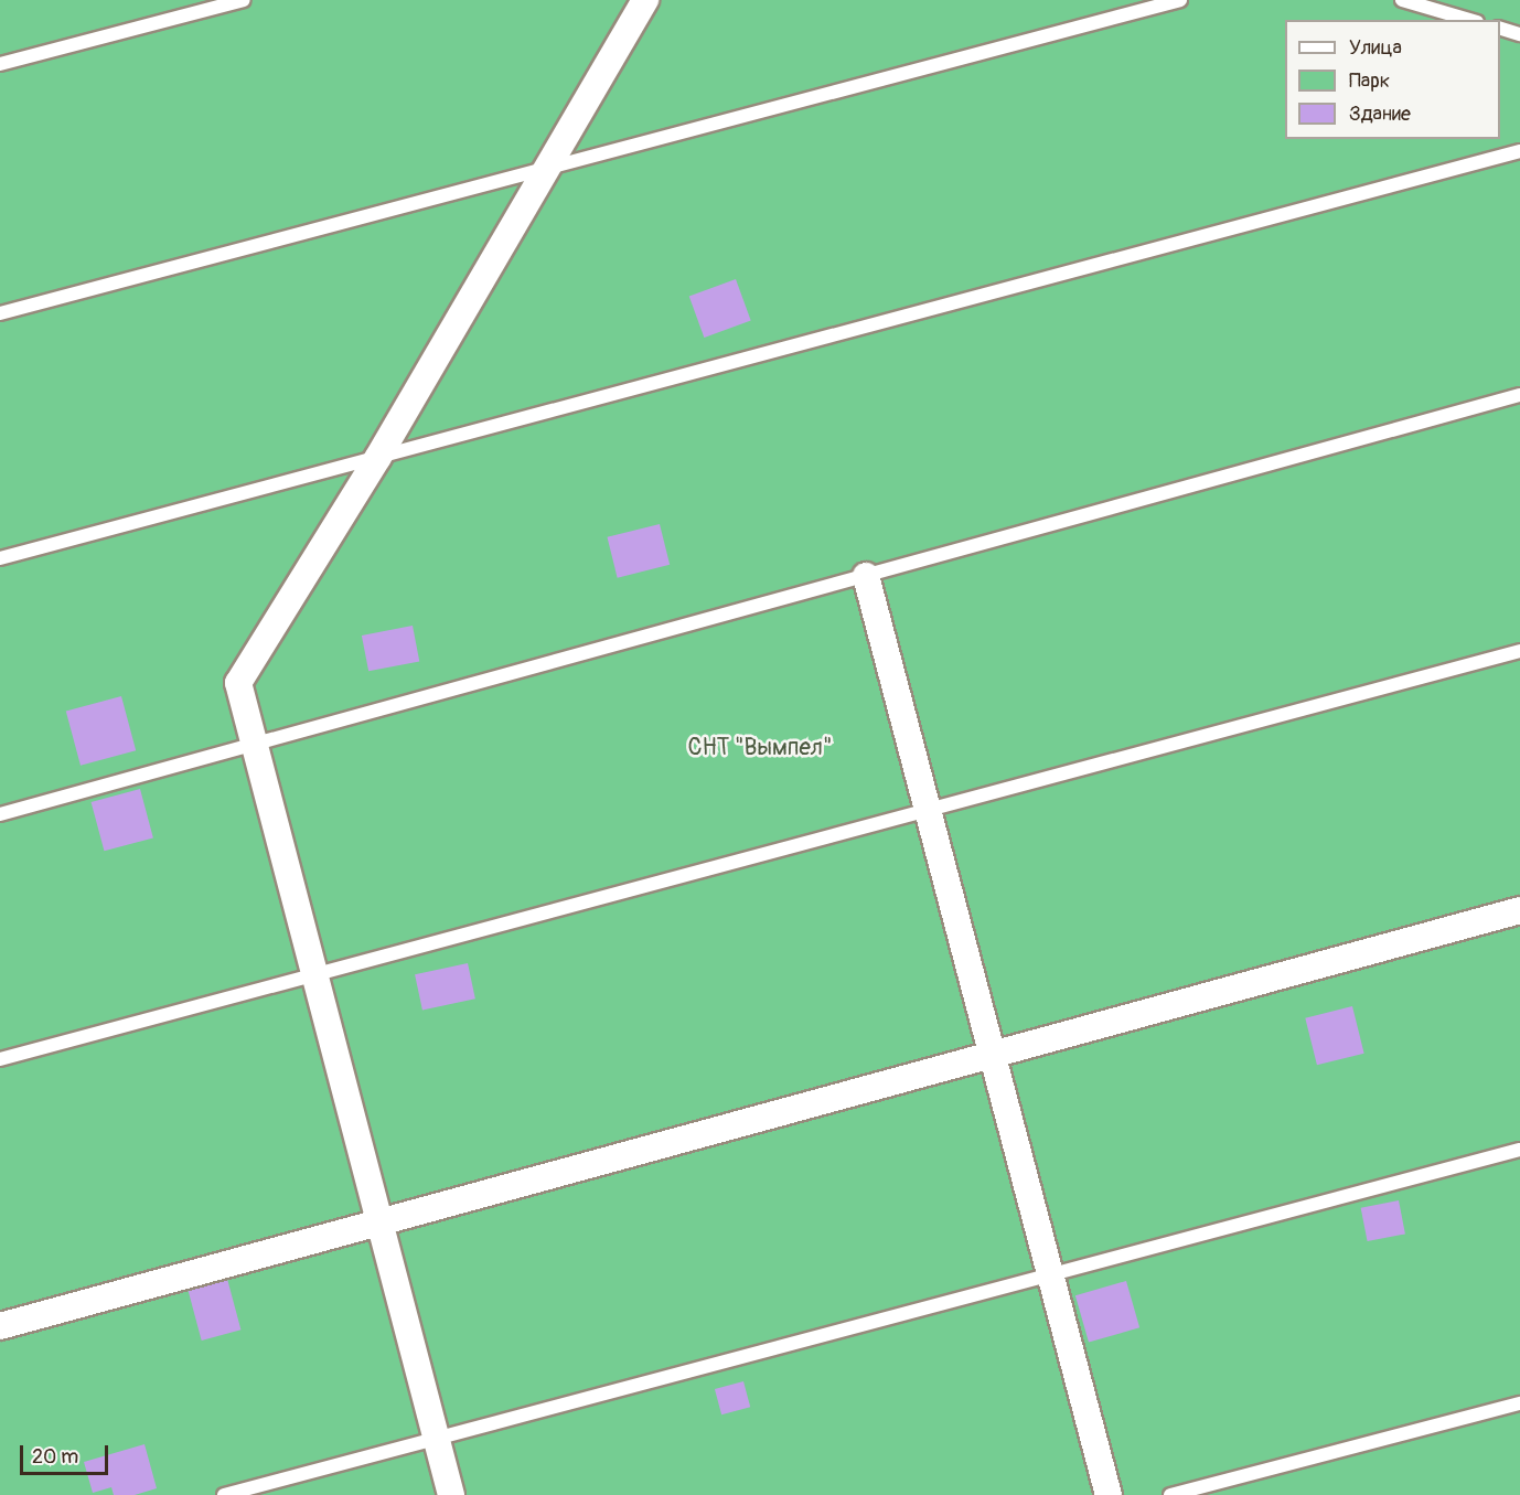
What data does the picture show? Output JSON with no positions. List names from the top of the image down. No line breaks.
{"parks":["СНТ \"Вымпел\""],"legend":["Улица","Парк","Здание"],"scale_bar":"20 m"}
